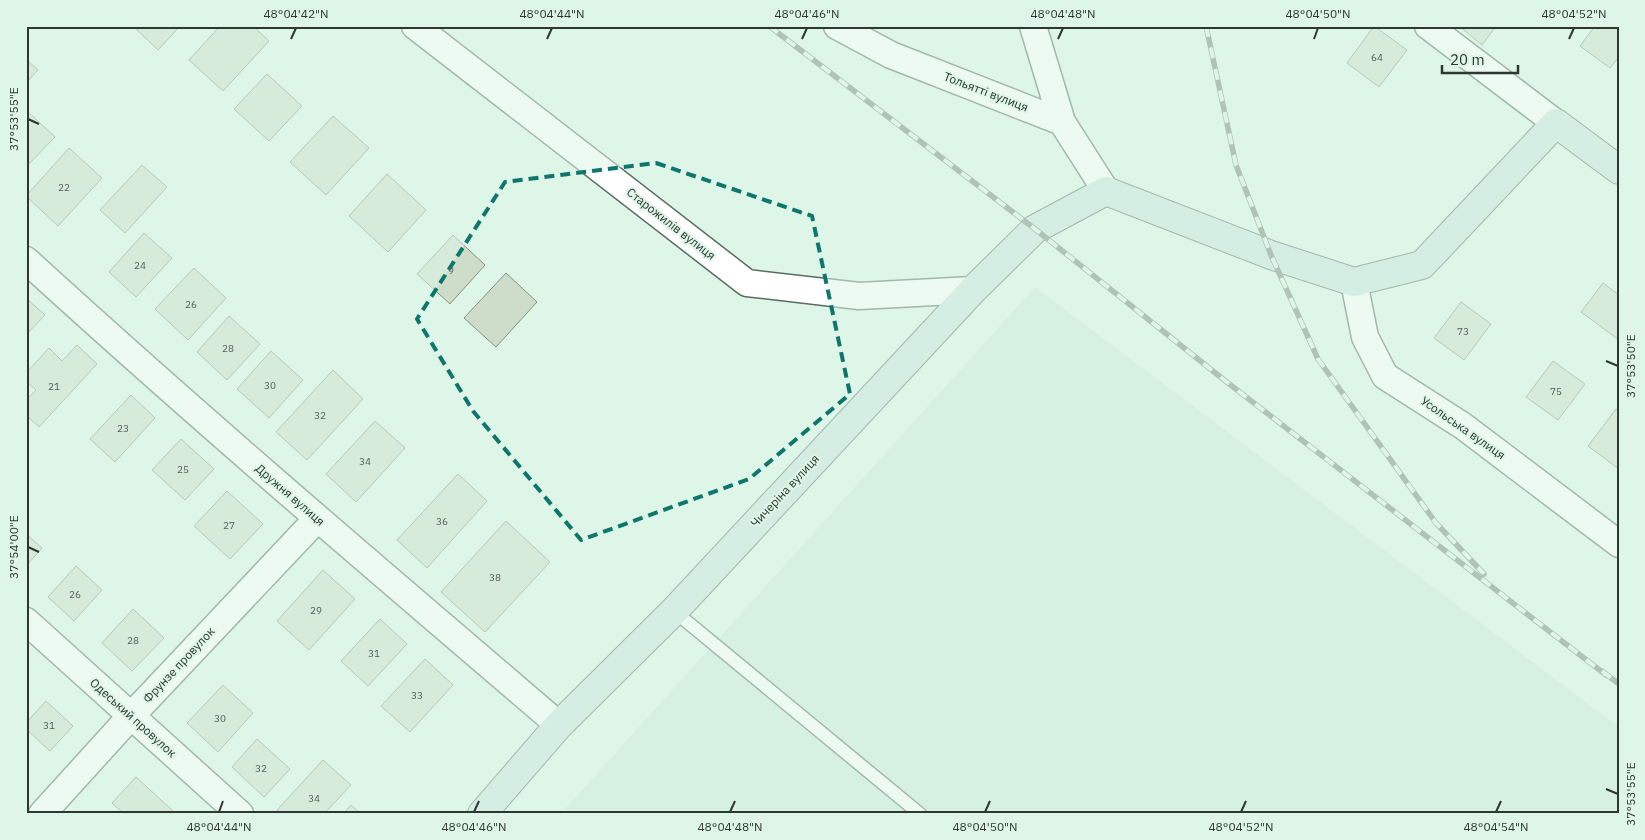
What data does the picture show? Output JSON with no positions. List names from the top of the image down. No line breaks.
{"streets":{"main road":["Чичеріна вулиця"],"street":["Тольятті вулиця","Старожилів вулиця","Усольська вулиця","Дружня вулиця","Фрунзе провулок","Одеський провулок"]},"crossings":[["Старожилів вулиця","Чичеріна вулиця"],["Чичеріна вулиця","Дружня вулиця"],["Дружня вулиця","Фрунзе провулок"],["Фрунзе провулок","Одеський провулок"]],"house_numbers":["64","22","24","9","26","73","28","30","21","75","32","23","34","25","36","27","38","26","29","28","31","33","30","31","32","34"],"scale_bar":"20 m","coordinates":["48°04'42\"N","48°04'44\"N","48°04'46\"N","48°04'48\"N","48°04'50\"N","48°04'52\"N","37°53'55\"E","37°53'50\"E","37°54'00\"E","48°04'54\"N"]}
